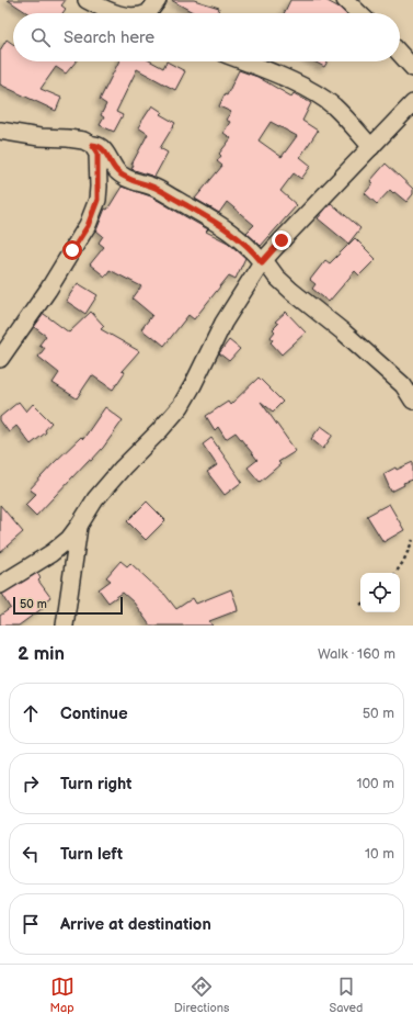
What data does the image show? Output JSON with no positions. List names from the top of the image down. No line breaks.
{"scale_bar":"50 m","page":{"search":"Search here","scale":"50 m","heading":["2 min","Walk · 160 m"],"list":[["Continue","50 m"],["Turn right","100 m"],["Turn left","10 m"],"Arrive at destination"],"nav":["Map","Directions","Saved"]}}
